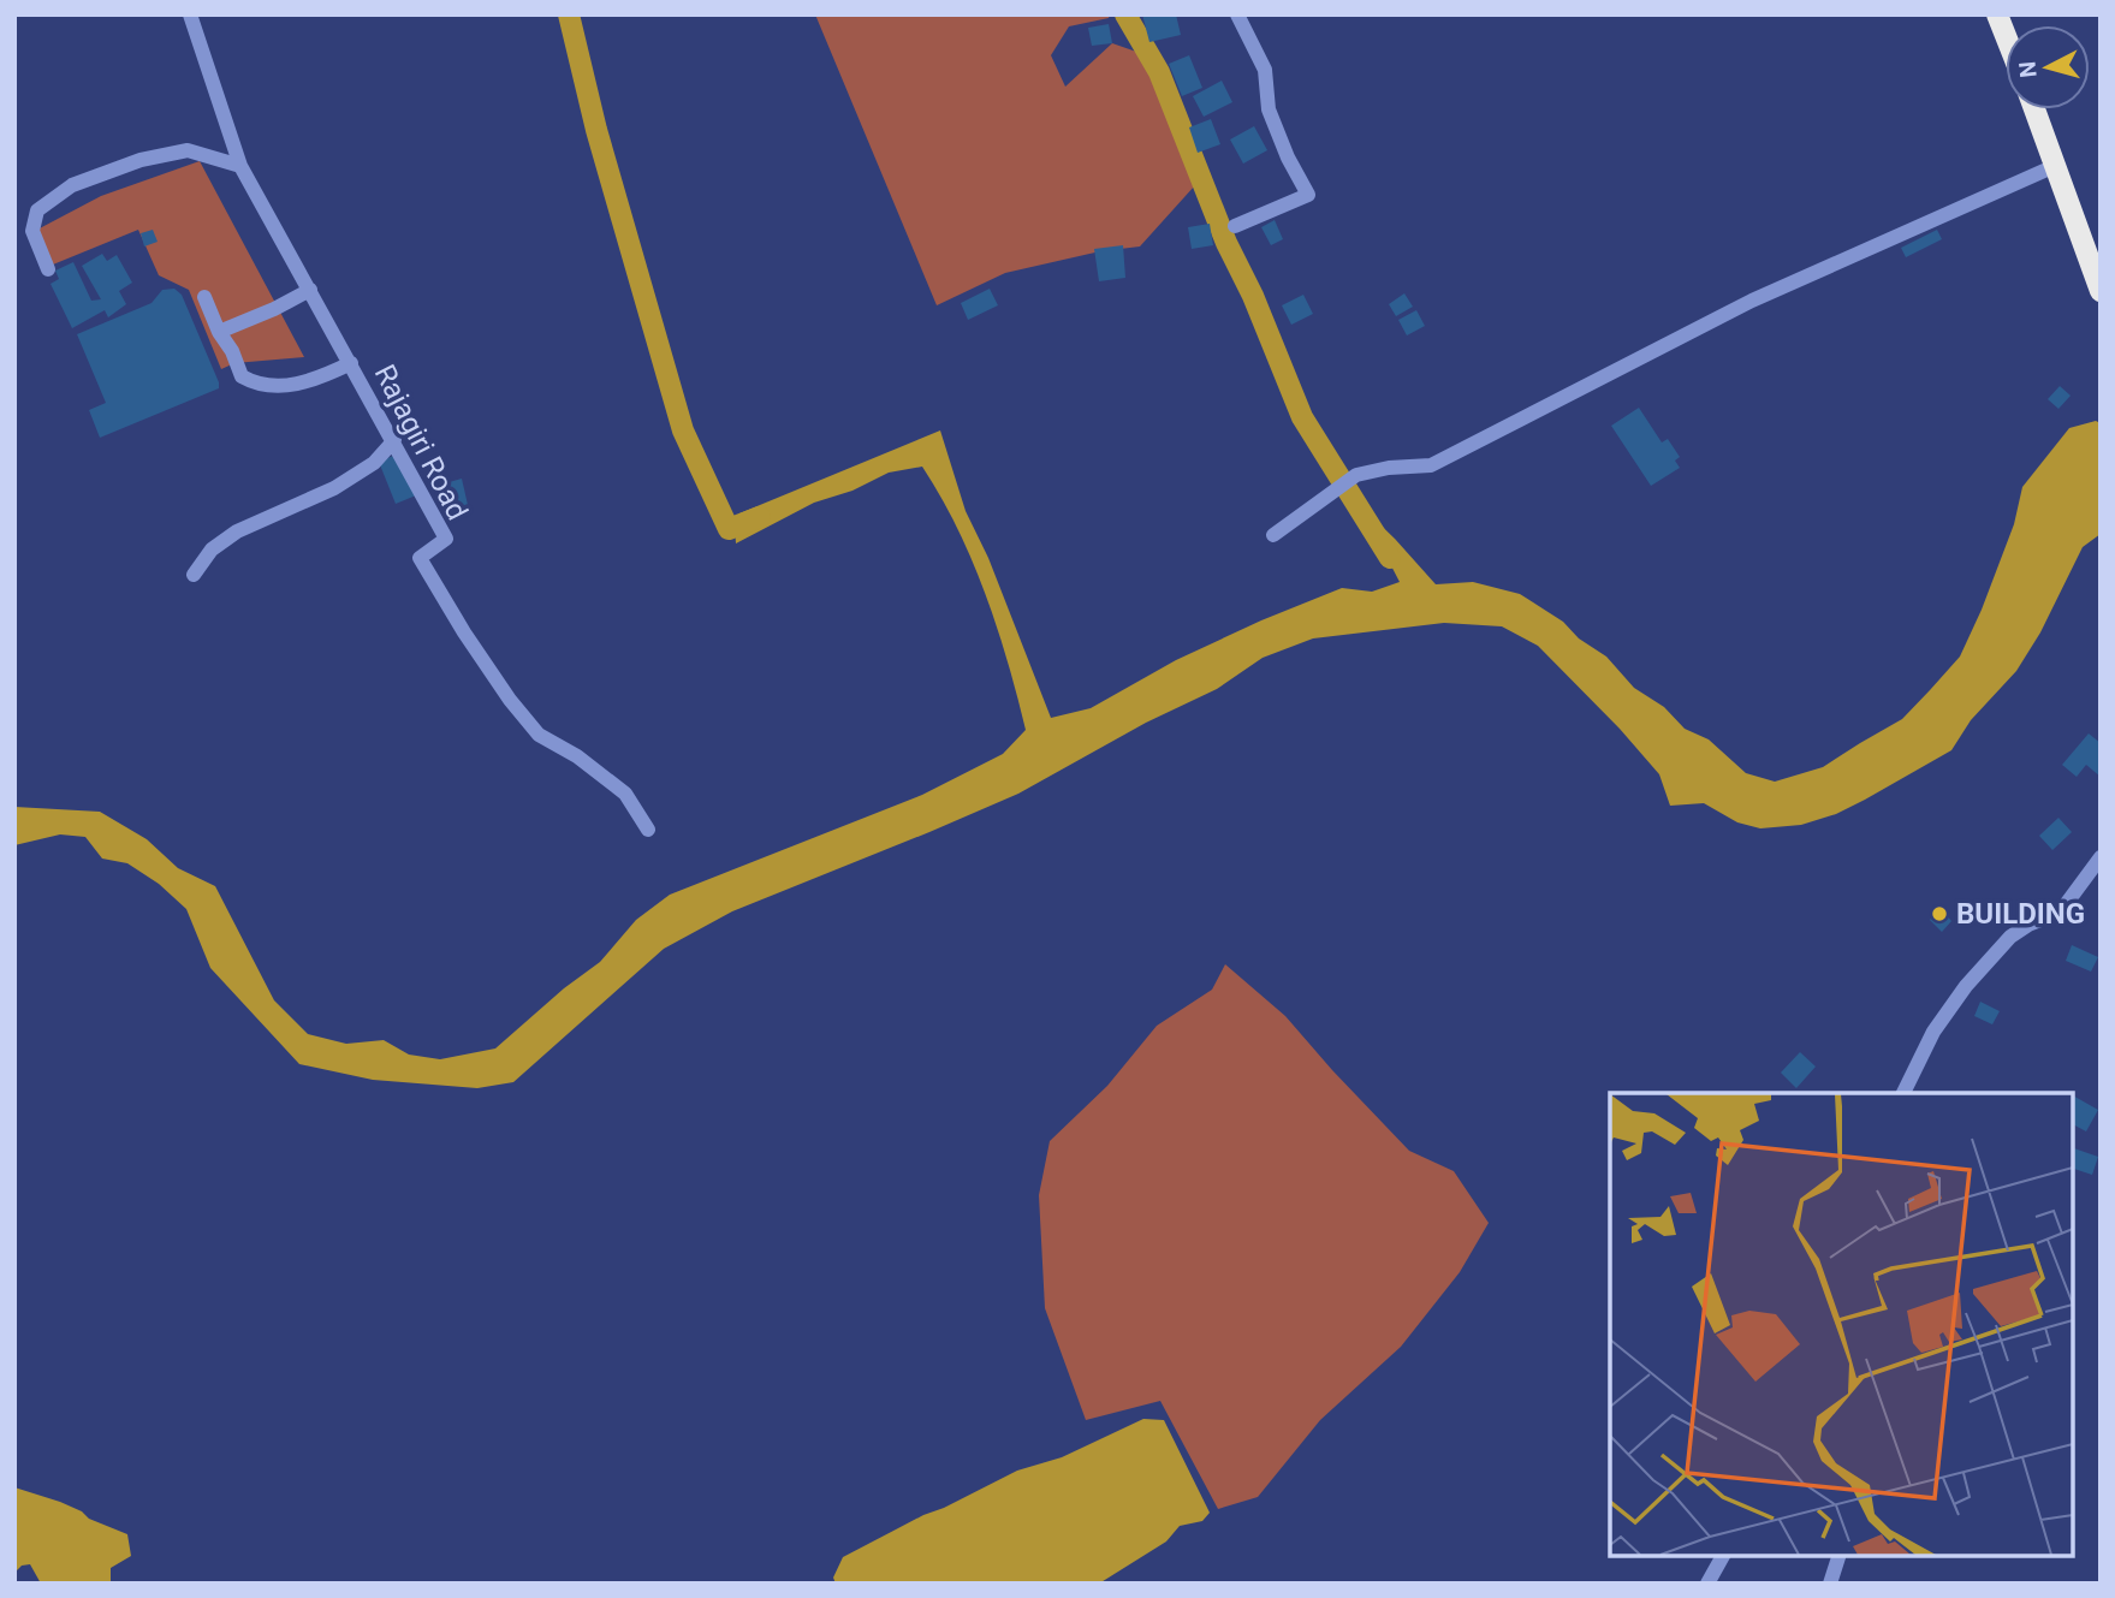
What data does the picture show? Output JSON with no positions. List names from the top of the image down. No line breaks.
{"streets":{"street":["Rajagiri Road"]},"places":["BUILDING"],"north":"left"}
